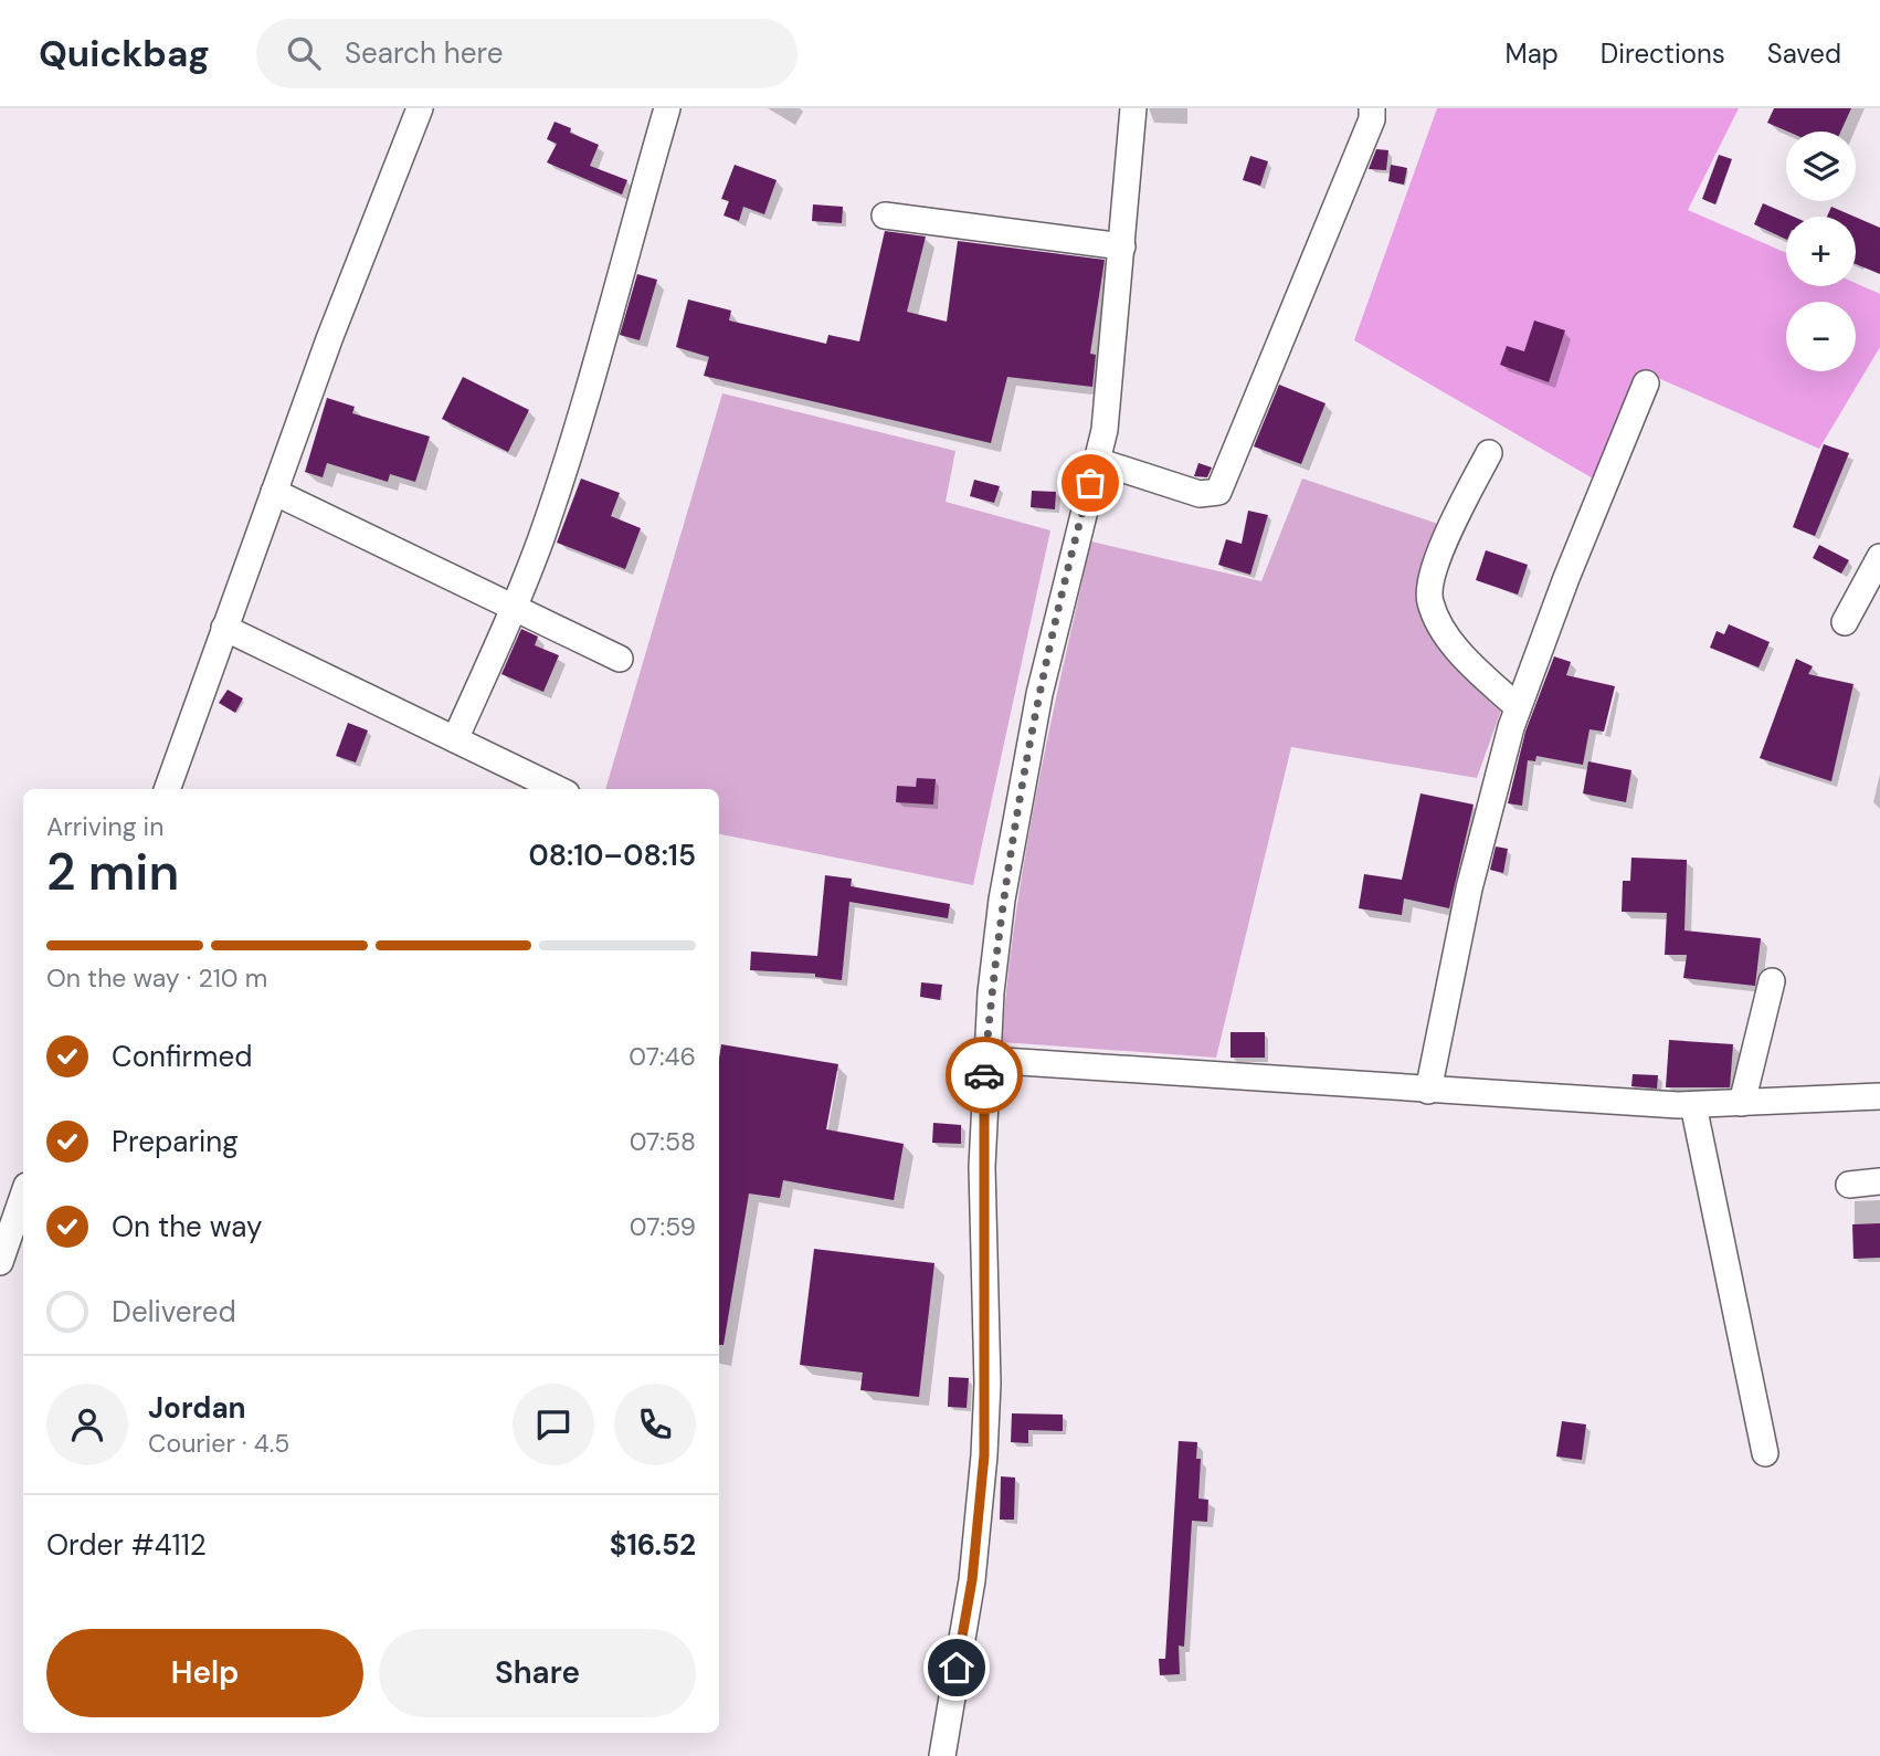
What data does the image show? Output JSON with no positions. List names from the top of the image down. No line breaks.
{"page":{"header":"Quickbag","search":"Search here","nav":["Map","Directions","Saved"],"map_buttons":["+","−"],"heading":["2 min","Arriving in","08:10–08:15"],"panel":["Jordan","Courier · 4.5","Order #4112","$16.52"],"bar":"On the way · 210 m","list":[["Confirmed","07:46"],["Preparing","07:58"],["On the way","07:59"],"Delivered"],"buttons":["Help","Share"]}}
